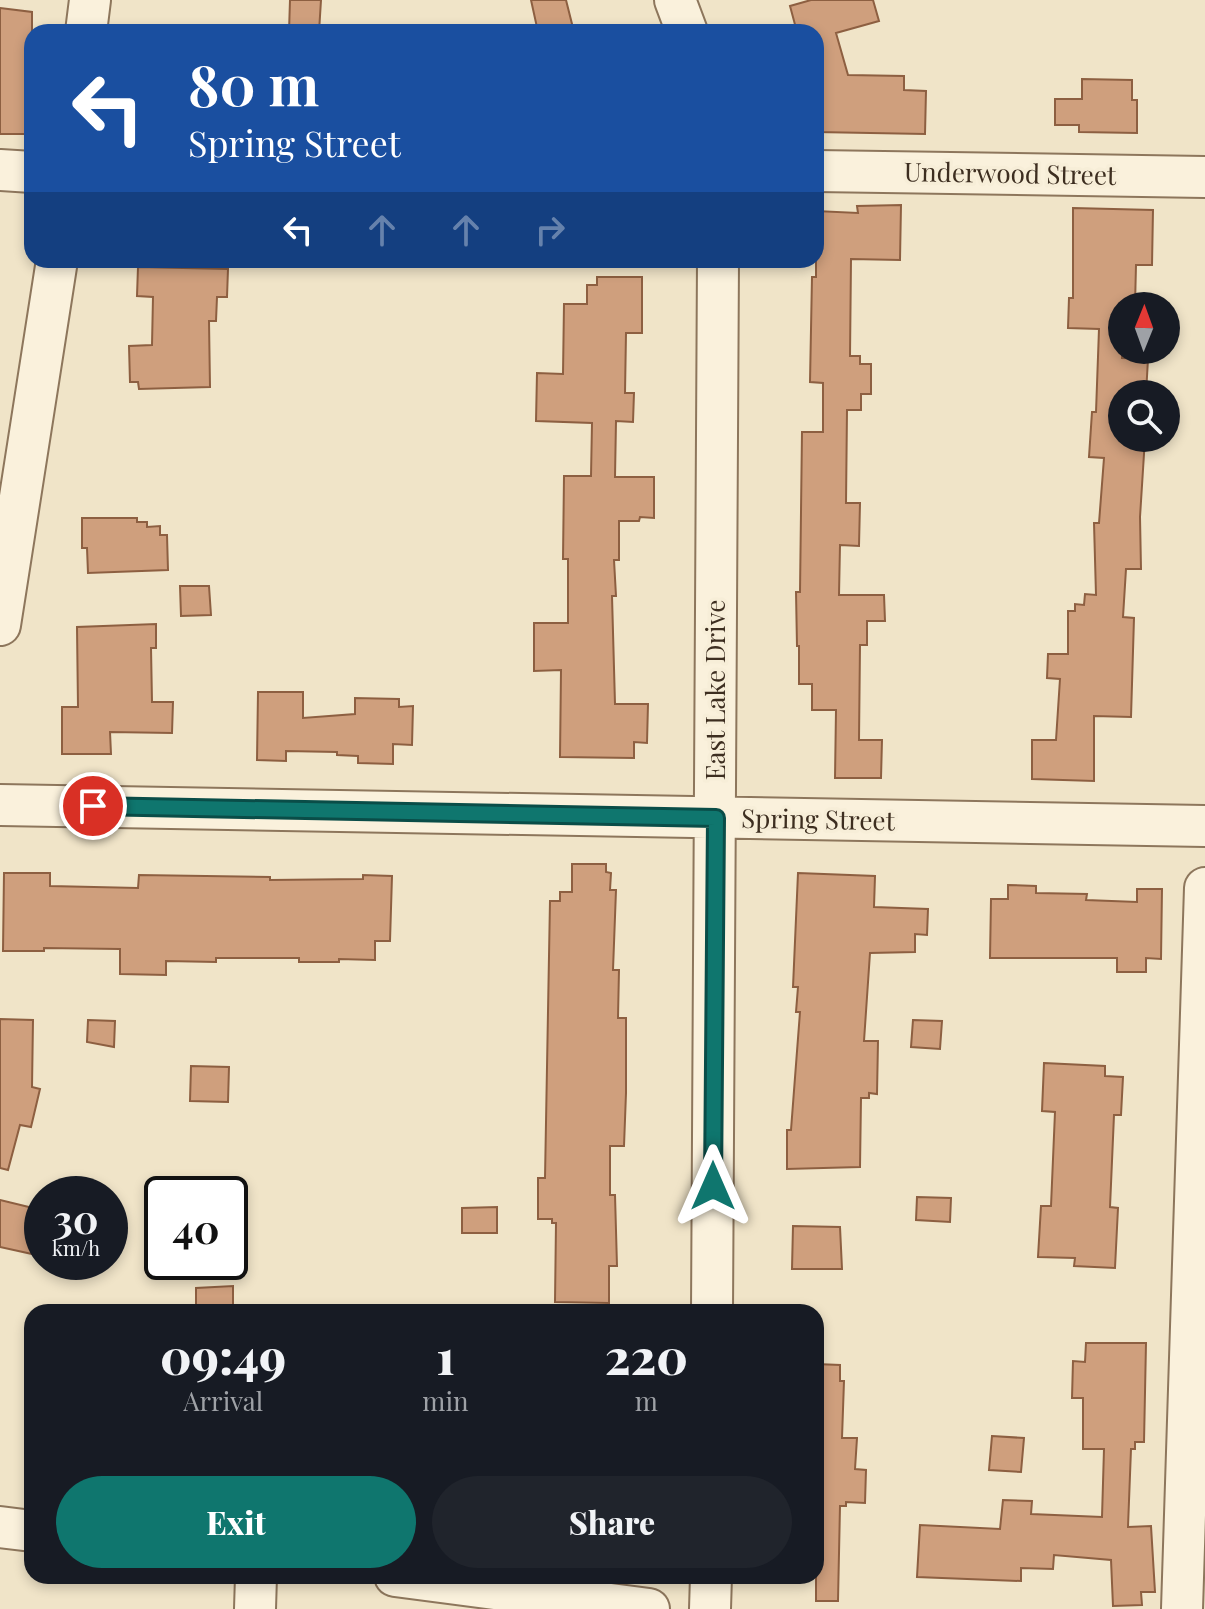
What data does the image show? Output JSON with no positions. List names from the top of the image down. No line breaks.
{"streets":{"street":["Underwood Street","East Lake Drive","Spring Street"]},"crossings":[["East Lake Drive","Spring Street"]],"north":"top","page":{"turn":["80 m","Spring Street"],"speed":"30 km/h","limit":"40","eta":["09:49","Arrival","1","min","220","m"],"buttons":["Exit","Share"]}}
